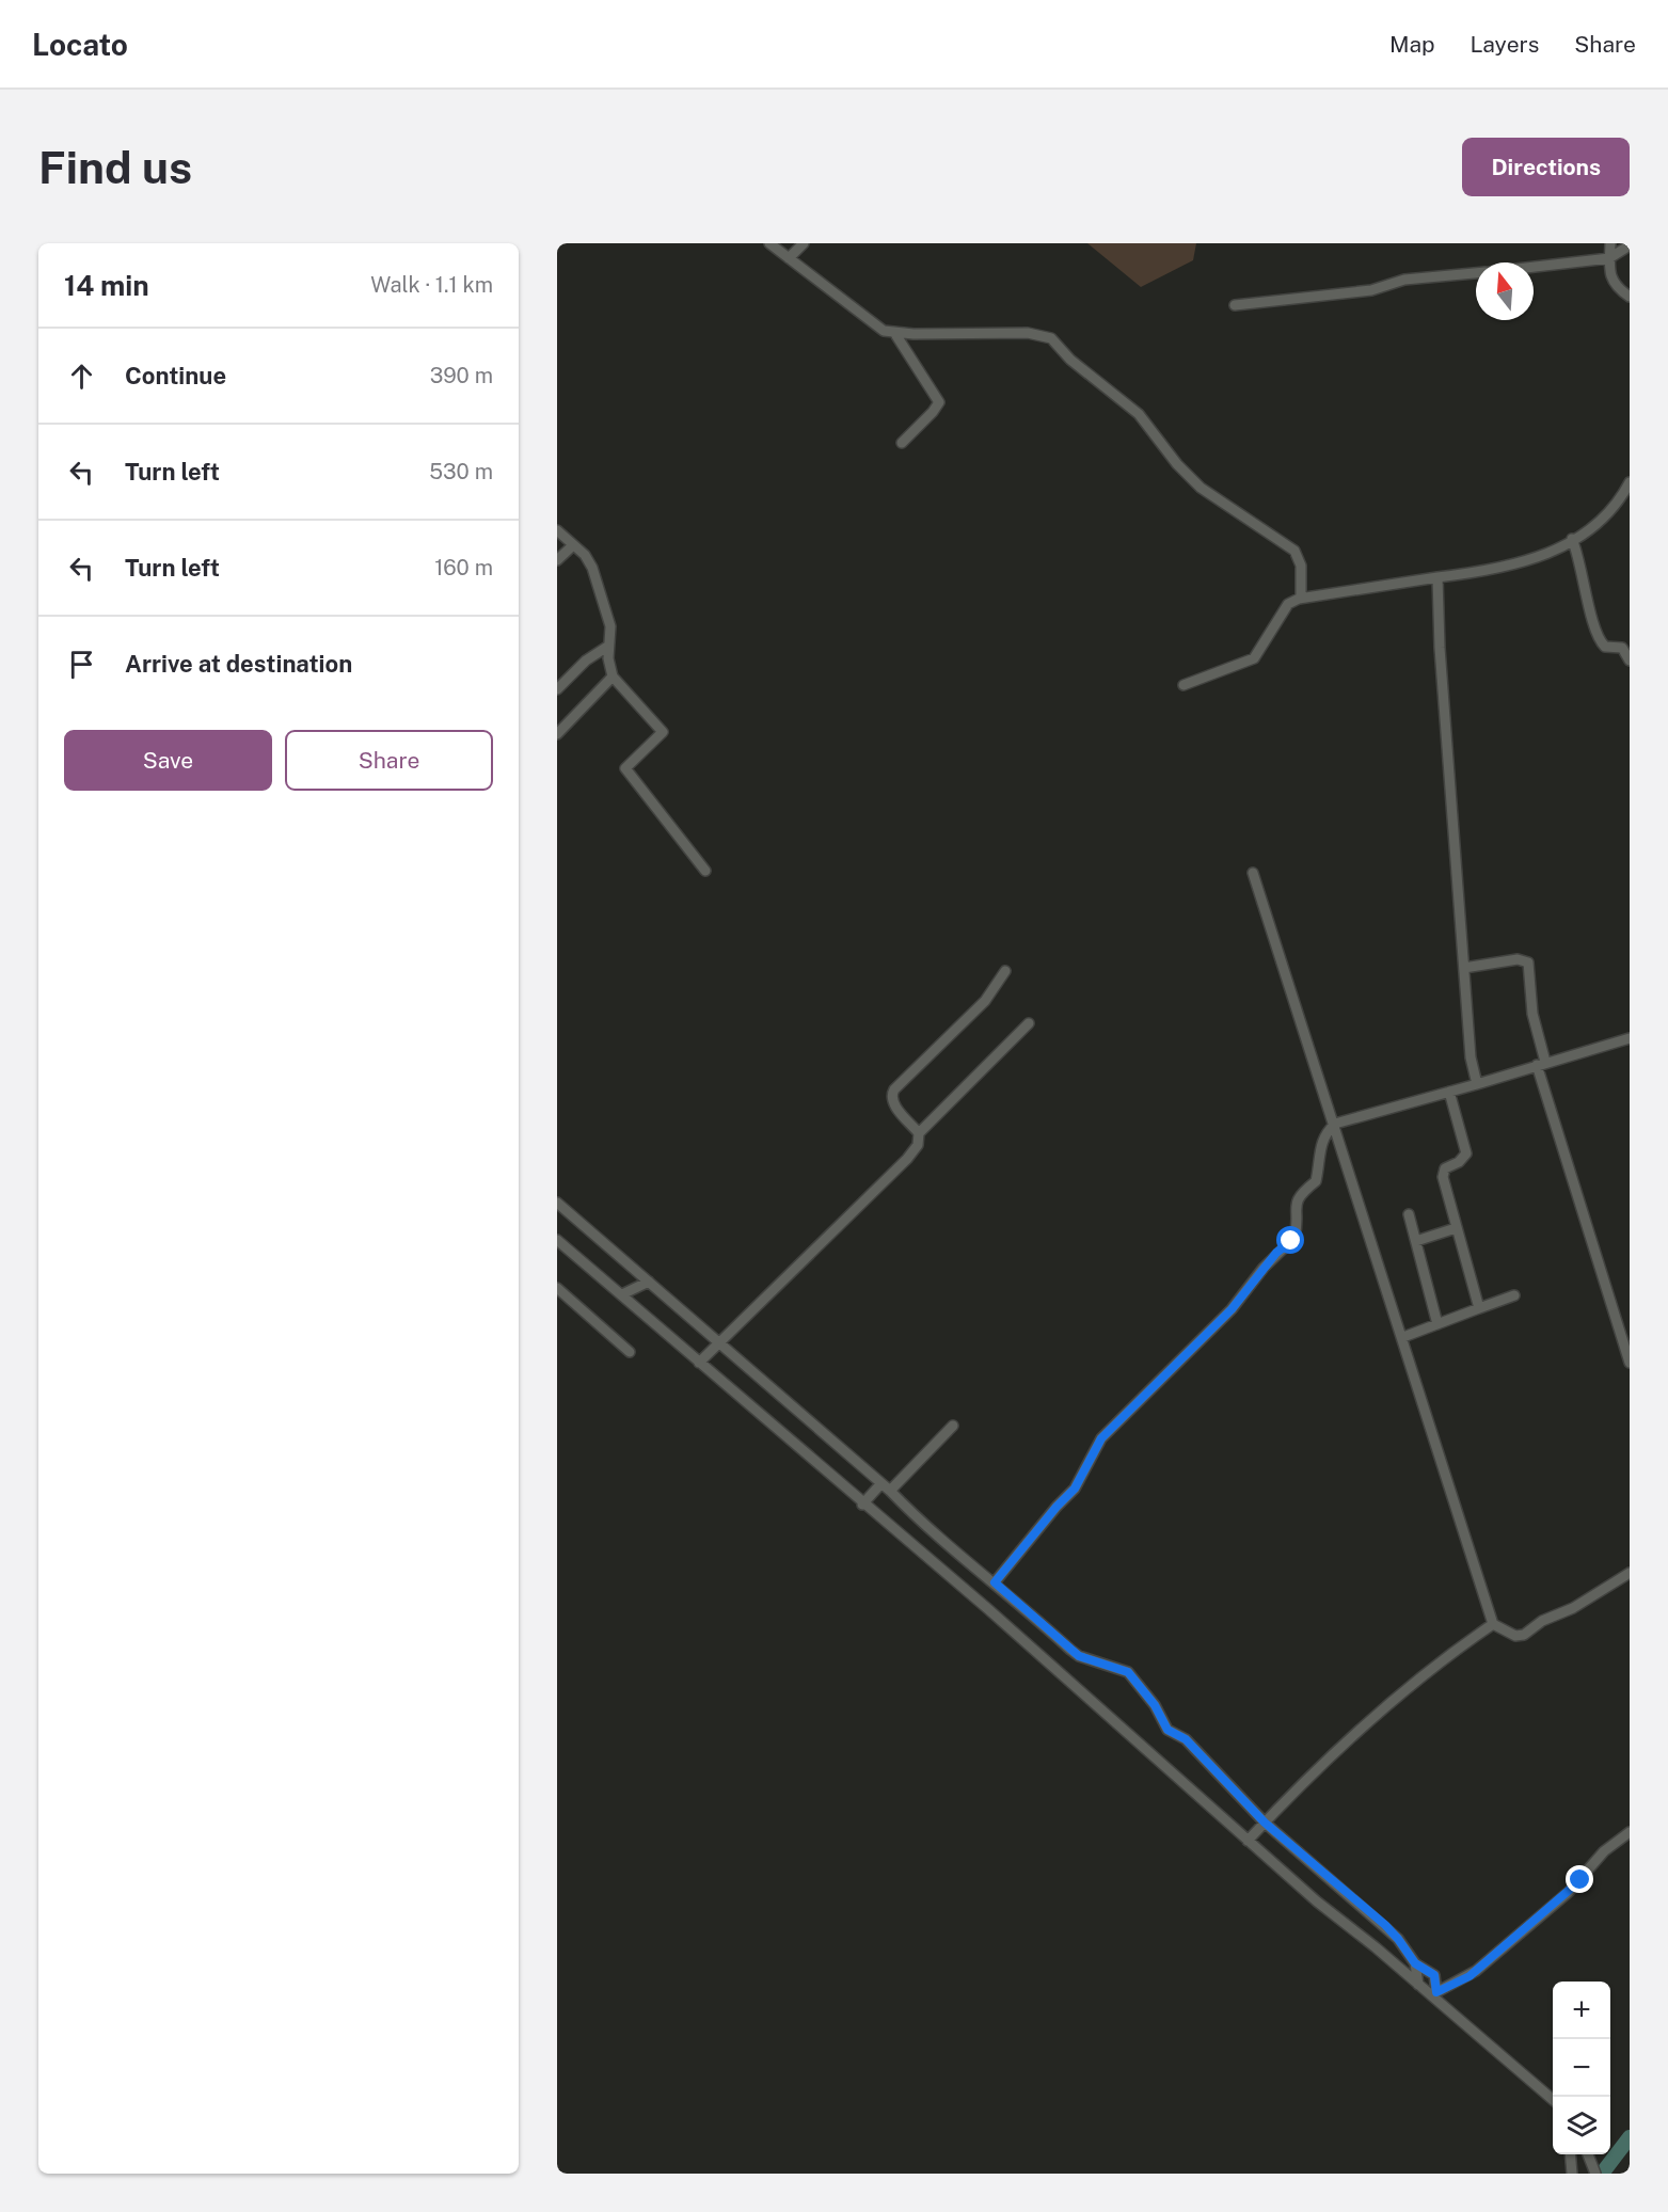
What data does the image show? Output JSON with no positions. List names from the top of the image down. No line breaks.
{"north":"top","page":{"header":"Locato","nav":["Map","Layers","Share"],"buttons":["Directions",["Save","Share"]],"title":"Find us","heading":["14 min","Walk · 1.1 km"],"list":[["Continue","390 m"],["Turn left","530 m"],["Turn left","160 m"],"Arrive at destination"],"map_buttons":["+","−"]}}
